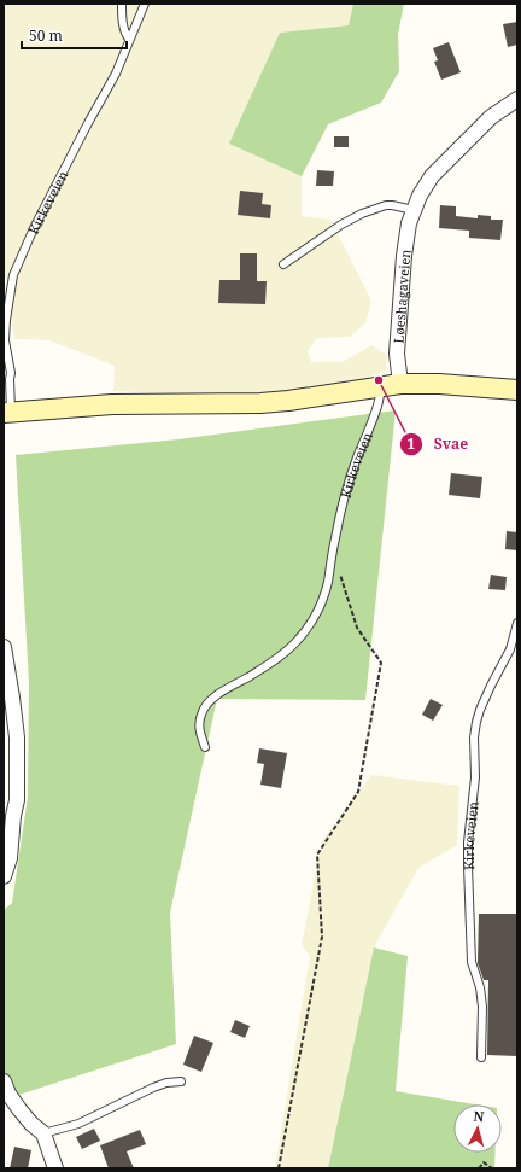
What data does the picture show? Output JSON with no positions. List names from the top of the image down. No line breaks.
{"streets":{"main road":["Kirkeveien"],"street":["Løeshagaveien"]},"crossings":[["Kirkeveien","Løeshagaveien"]],"places":["Svae"],"scale_bar":"50 m","north":"top"}
